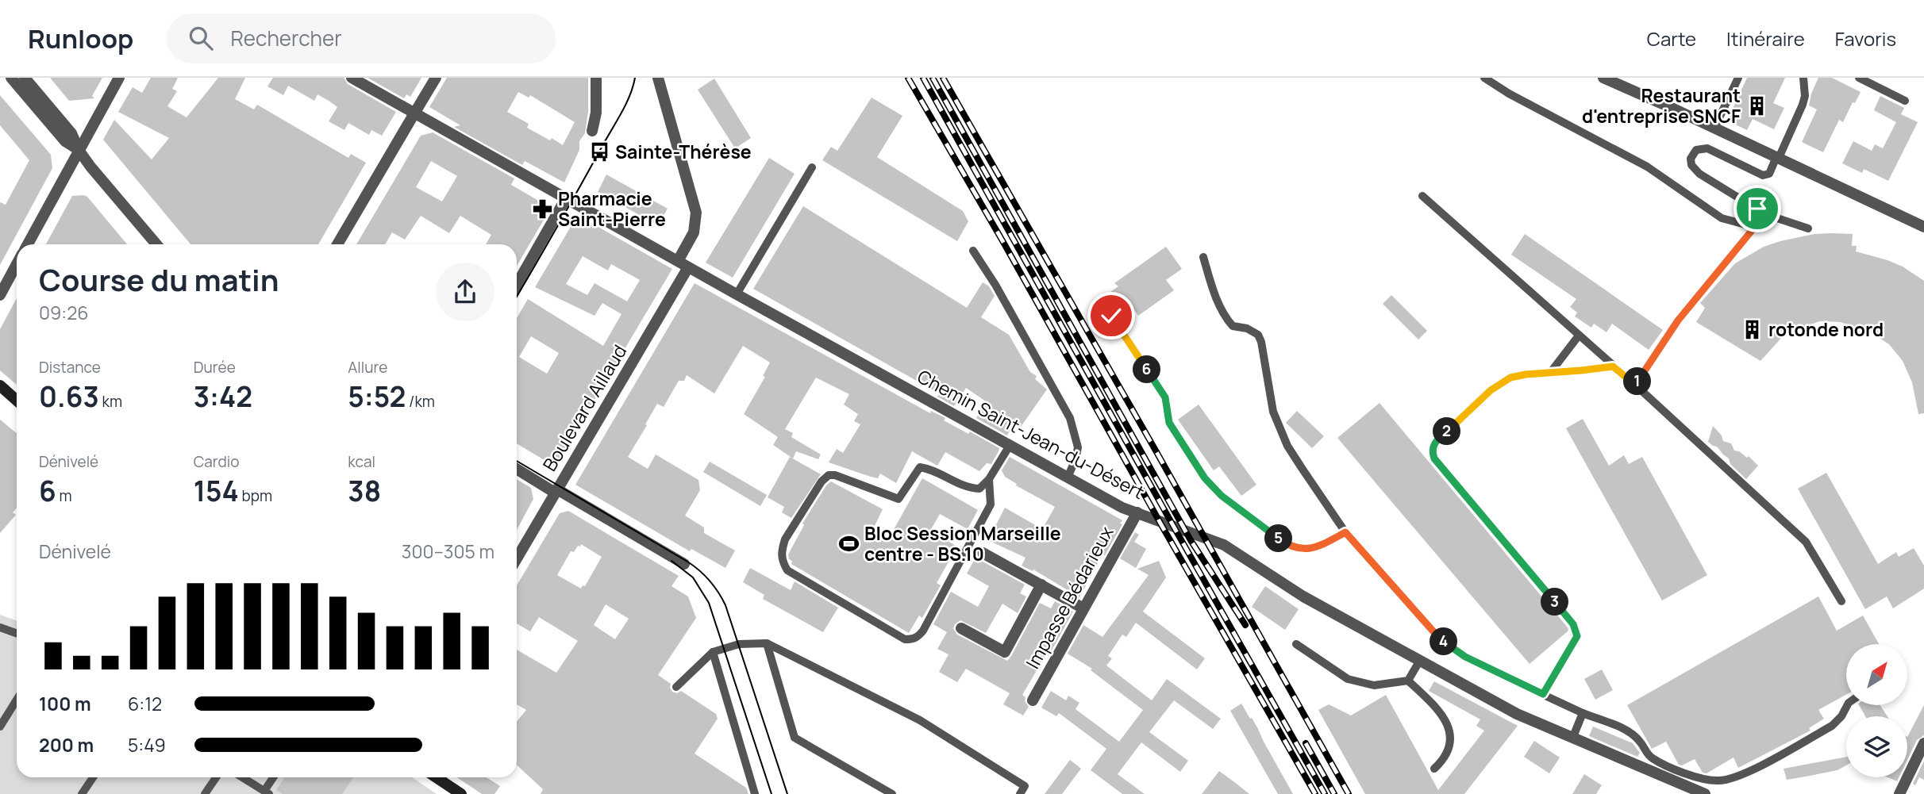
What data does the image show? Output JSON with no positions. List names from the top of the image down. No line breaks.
{"streets":{"street":["Boulevard Aillaud","Chemin Saint-Jean-du-Désert","Impasse Bédarieux"]},"crossings":[["Boulevard Aillaud","Chemin Saint-Jean-du-Désert"],["Chemin Saint-Jean-du-Désert","Impasse Bédarieux"]],"places":{"building":["Restaurant d'entreprise SNCF","rotonde nord"],"bus stop":["Sainte-Thérèse"],"pharmacy":["Pharmacie Saint-Pierre"],"sports":["Bloc Session Marseille centre - BS.10"]},"north":"top right","page":{"header":"Runloop","search":"Rechercher","nav":["Carte","Itinéraire","Favoris"],"heading":["Course du matin","09:26"],"stats":[["Distance","0.63 km"],["Durée","3:42"],["Allure","5:52 /km"],["Dénivelé","6 m"],["Cardio","154 bpm"],["kcal","38"]],"pins":["6","1","2","5","3","4"],"chart":["Dénivelé","300–305 m"],"list":[{"name":"100 m","note":"6:12"},{"name":"200 m","note":"5:49"}]}}
